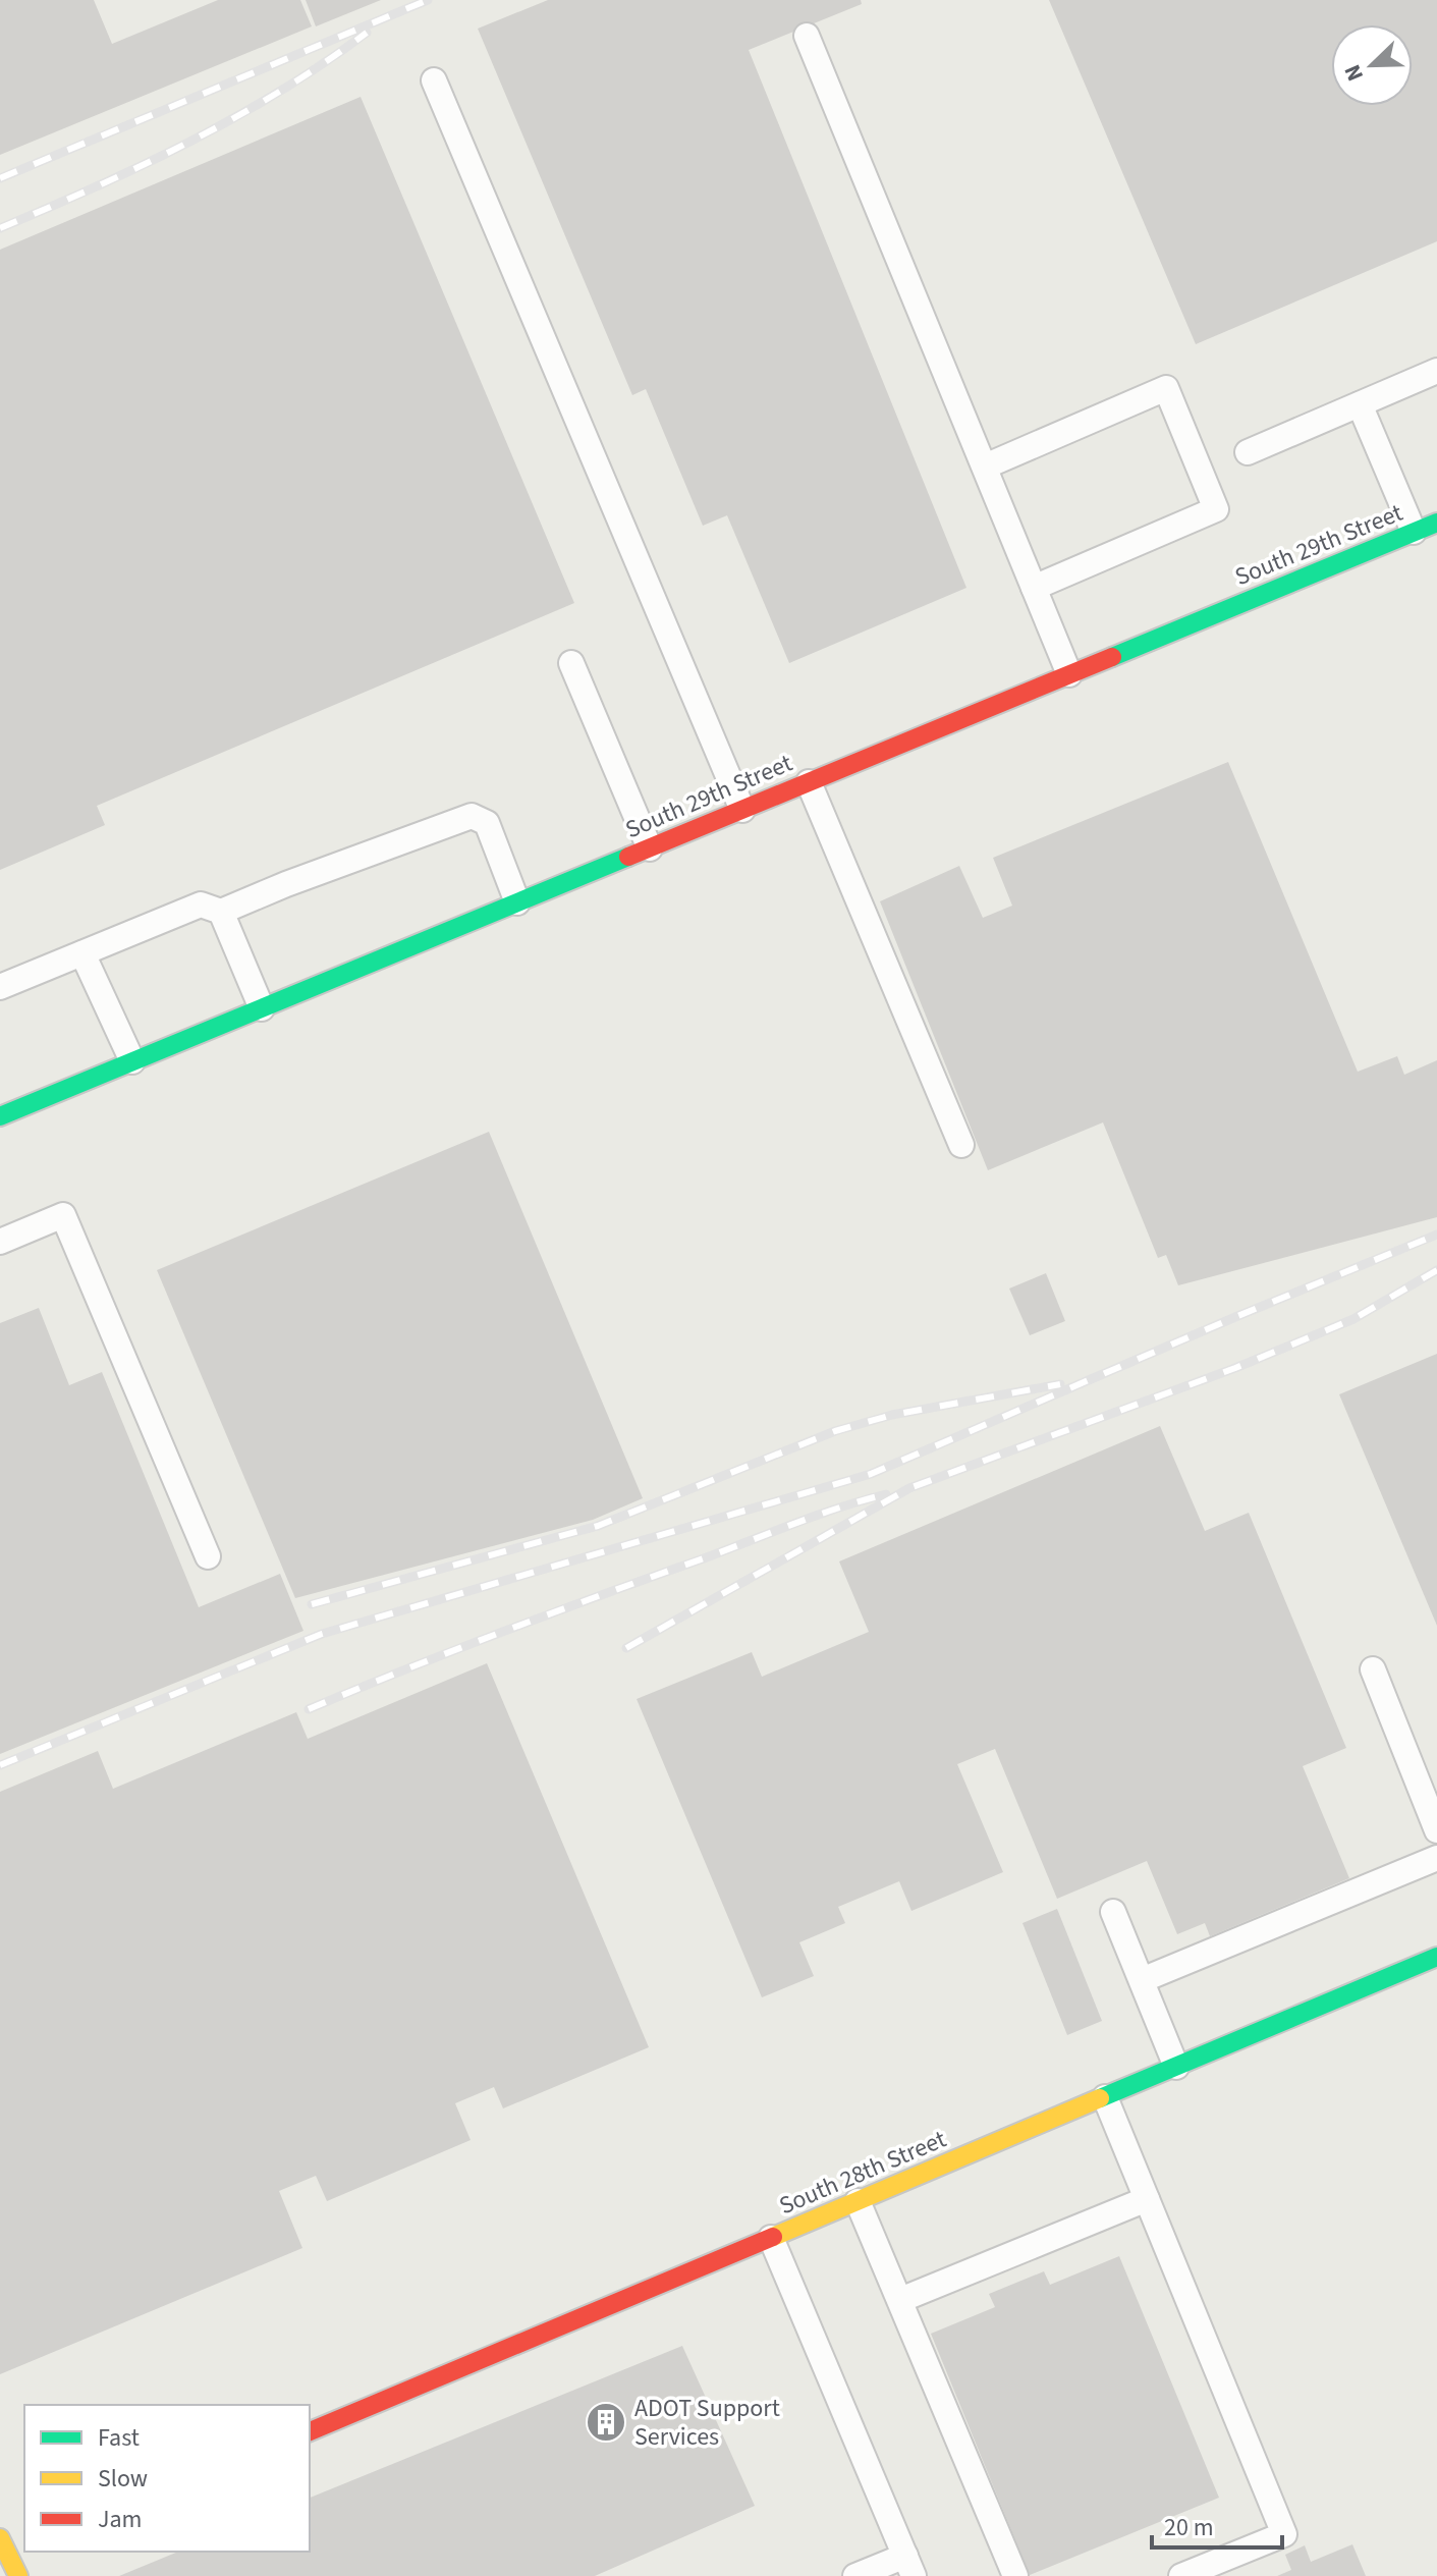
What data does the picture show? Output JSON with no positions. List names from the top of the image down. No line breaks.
{"streets":{"street":["South 29th Street","South 28th Street"]},"places":{"building":["ADOT Support Services"]},"legend":["Fast","Slow","Jam"],"scale_bar":"20 m","north":"bottom left"}
